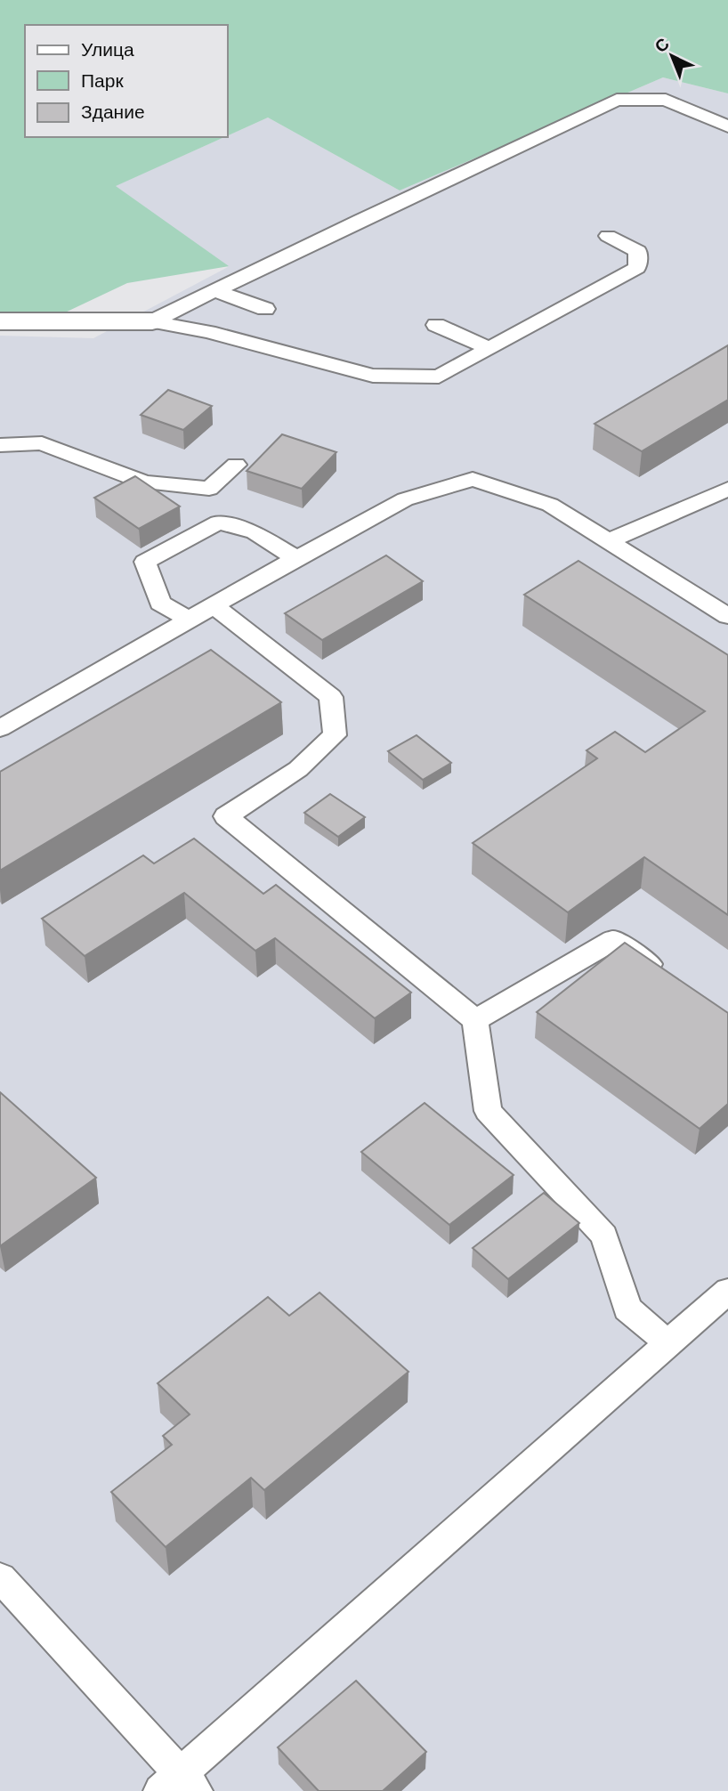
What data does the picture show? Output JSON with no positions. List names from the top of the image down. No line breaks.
{"legend":["Улица","Парк","Здание"],"north":"top left"}
